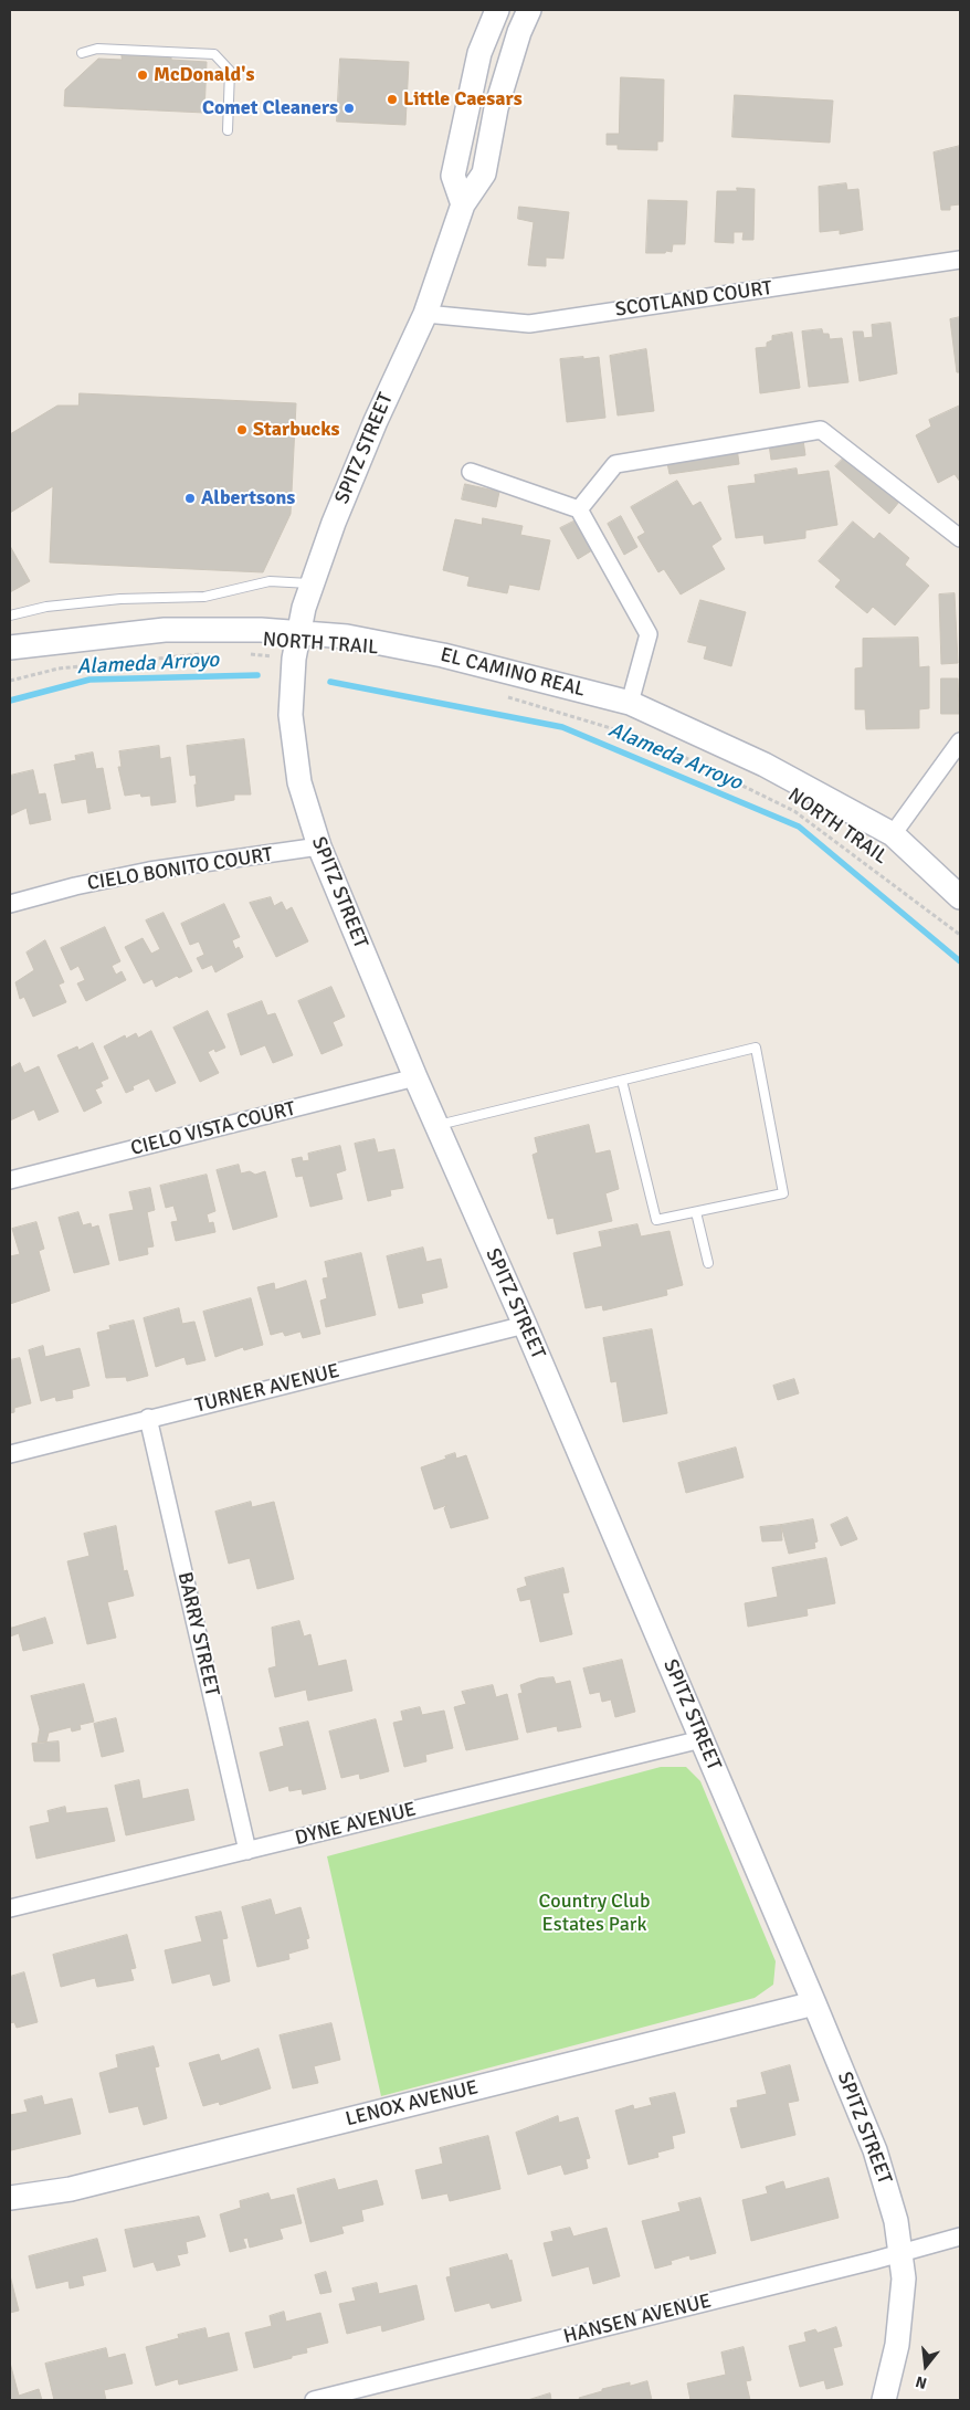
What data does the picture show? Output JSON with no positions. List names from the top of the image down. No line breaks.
{"streets":{"street":["SCOTLAND COURT","SPITZ STREET","EL CAMINO REAL","CIELO BONITO COURT","CIELO VISTA COURT","TURNER AVENUE","BARRY STREET","DYNE AVENUE","LENOX AVENUE","HANSEN AVENUE"],"path":["NORTH TRAIL"]},"crossings":[["SCOTLAND COURT","SPITZ STREET"],["SPITZ STREET","NORTH TRAIL"],["SPITZ STREET","EL CAMINO REAL"],["SPITZ STREET","CIELO BONITO COURT"],["SPITZ STREET","CIELO VISTA COURT"],["SPITZ STREET","TURNER AVENUE"],["SPITZ STREET","DYNE AVENUE"],["SPITZ STREET","LENOX AVENUE"],["SPITZ STREET","HANSEN AVENUE"],["TURNER AVENUE","BARRY STREET"],["BARRY STREET","DYNE AVENUE"]],"water":["Alameda Arroyo"],"parks":["Country Club Estates Park"],"places":["McDonald's","Little Caesars","Comet Cleaners","Starbucks","Albertsons"],"north":"bottom"}
